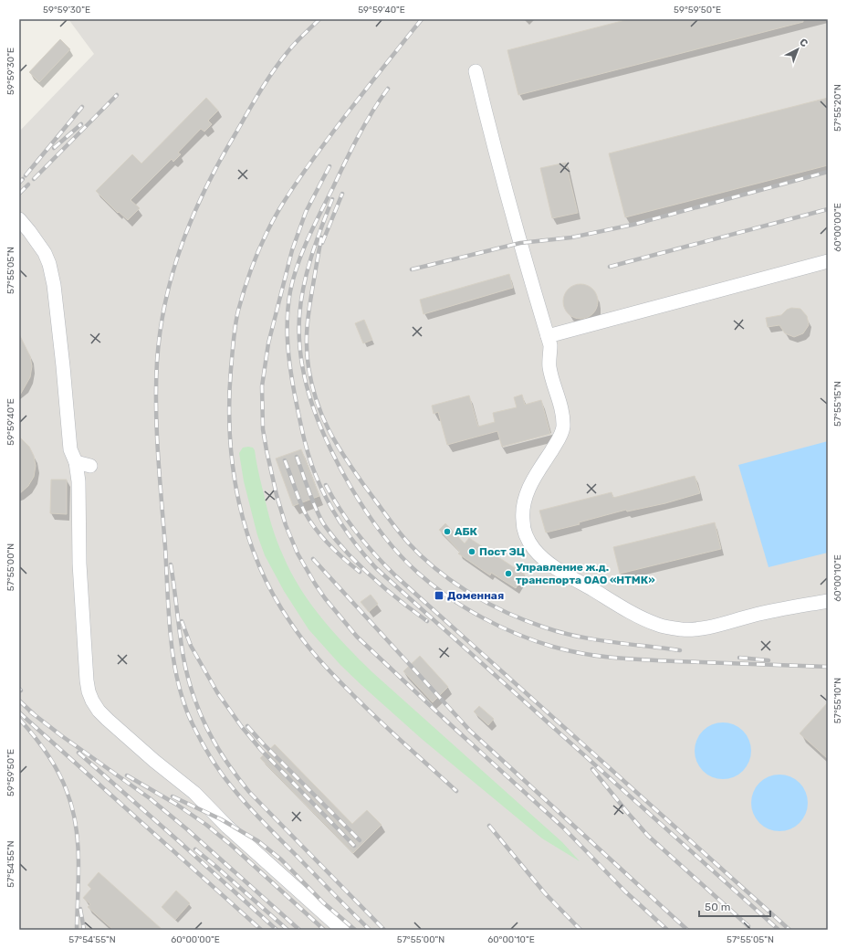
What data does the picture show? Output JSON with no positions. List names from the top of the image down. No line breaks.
{"places":{"other":["АБК","Пост ЭЦ","Управление ж.д. транспорта ОАО «НТМК»"],"transit":["Доменная"]},"scale_bar":"50 m","north":"top right","coordinates":["59°59'30\"E","59°59'40\"E","59°59'50\"E","57°55'20\"N","60°00'00\"E","57°55'05\"N","57°55'15\"N","57°55'00\"N","60°00'10\"E","57°55'10\"N","57°54'55\"N"]}
